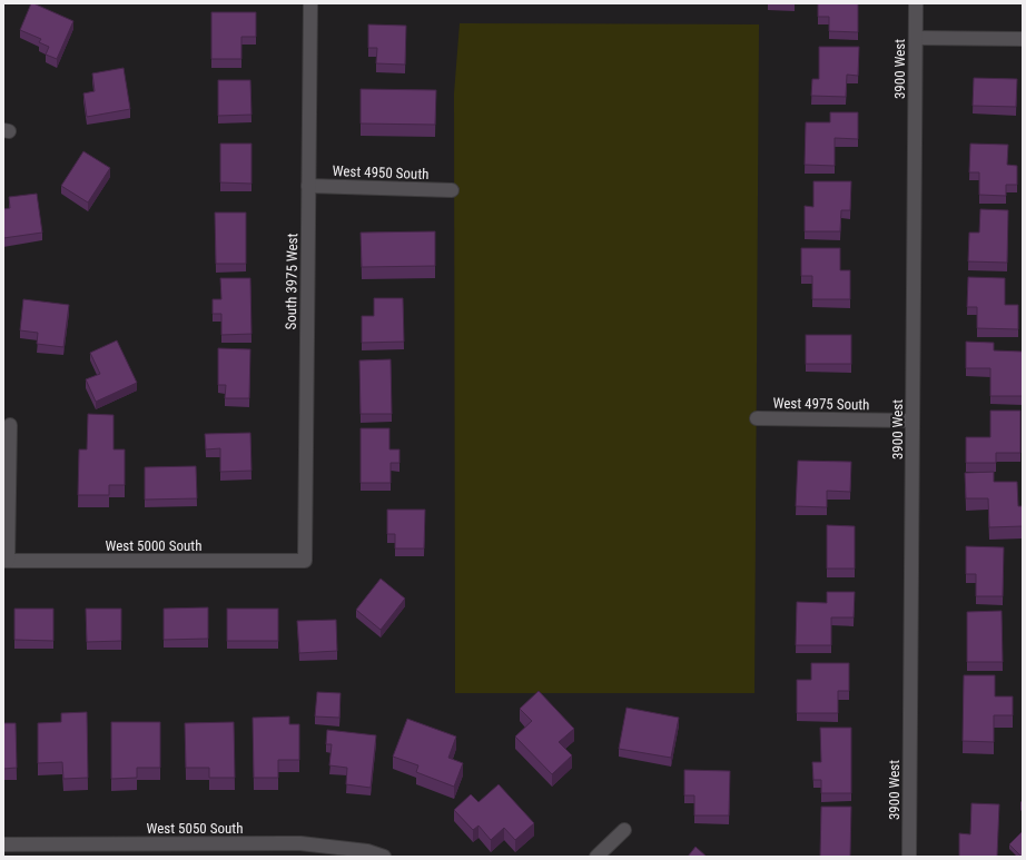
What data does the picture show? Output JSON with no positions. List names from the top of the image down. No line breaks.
{"streets":{"street":["3900 West","West 4950 South","South 3975 West","West 4975 South","West 5000 South","West 5050 South"]},"crossings":[["3900 West","West 4975 South"],["West 4950 South","South 3975 West"],["South 3975 West","West 5000 South"]]}
